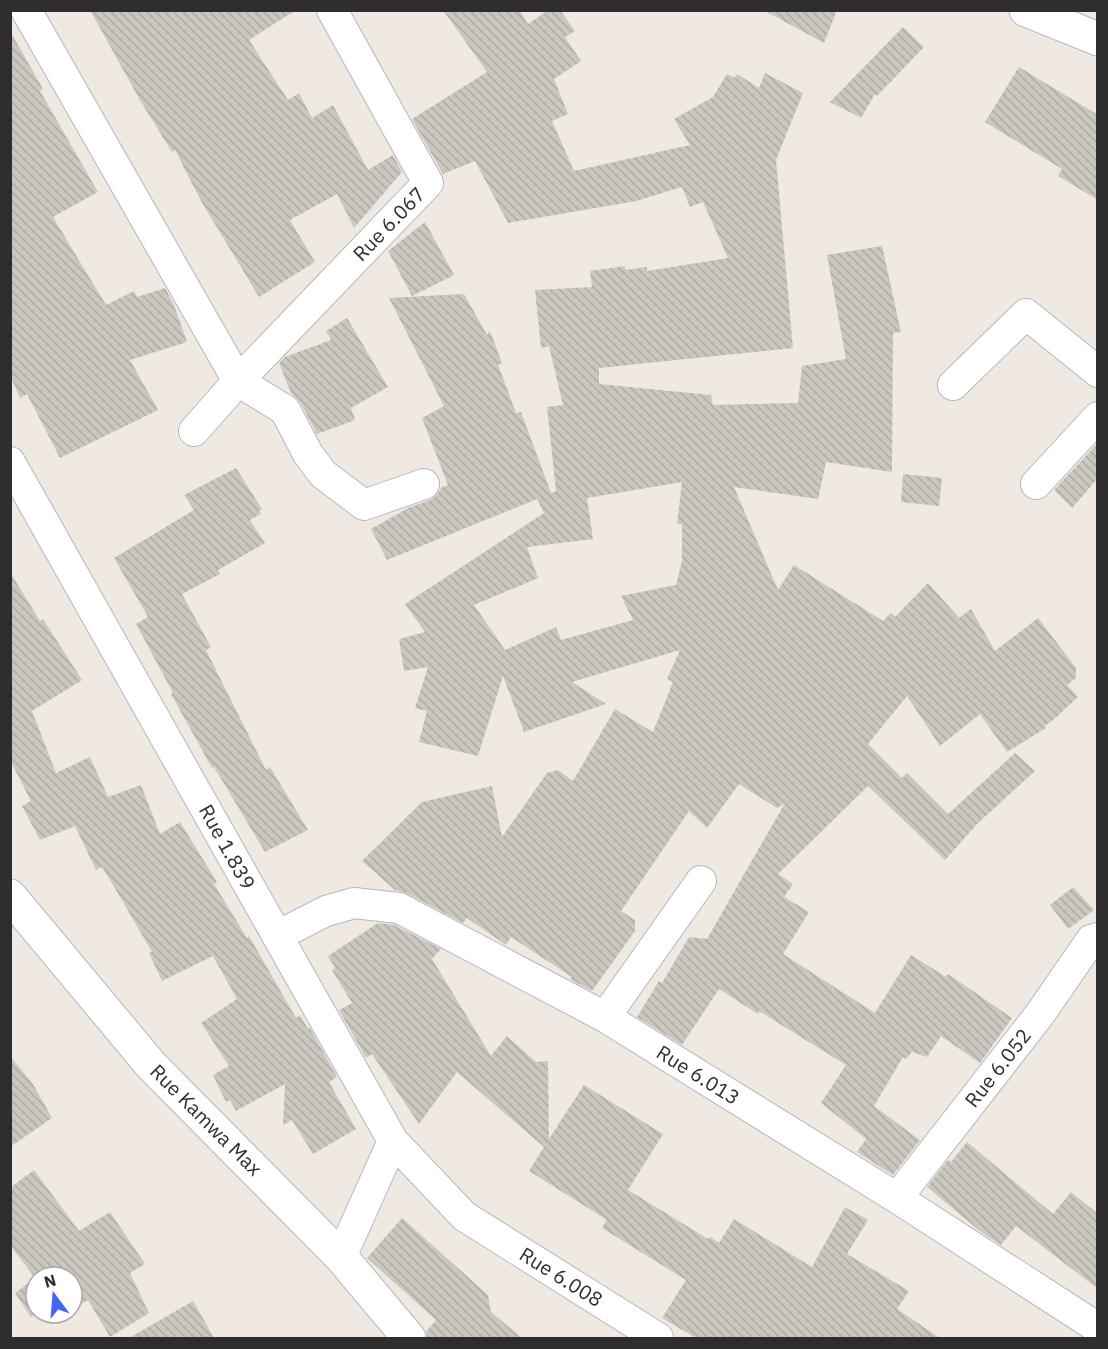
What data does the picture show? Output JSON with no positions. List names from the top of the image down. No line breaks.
{"streets":{"main road":["Rue Kamwa Max"],"street":["Rue 6.067","Rue 1.839","Rue 6.052","Rue 6.013","Rue 6.008"]},"crossings":[["Rue 1.839","Rue 6.013"],["Rue 1.839","Rue 6.008"],["Rue 6.052","Rue 6.013"]],"north":"top"}
